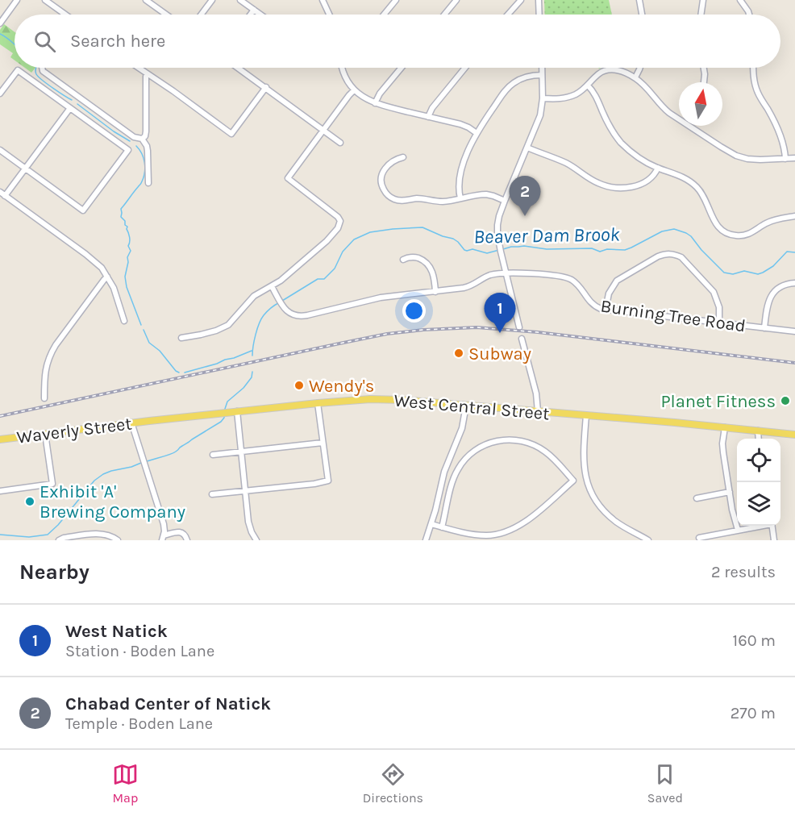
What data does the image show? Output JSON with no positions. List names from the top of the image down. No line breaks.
{"streets":{"main road":["West Central Street","Waverly Street"],"street":["Burning Tree Road"]},"crossings":[["West Central Street","Waverly Street"]],"water":["Beaver Dam Brook"],"places":["Subway","Wendy's","Planet Fitness","Exhibit 'A' Brewing Company"],"north":"top","page":{"search":"Search here","pins":["2","1"],"heading":["Nearby","2 results"],"list":[{"mark":"1","name":"West Natick","note":"Station · Boden Lane","value":"160 m"},{"mark":"2","name":"Chabad Center of Natick","note":"Temple · Boden Lane","value":"270 m"}],"nav":["Map","Directions","Saved"]}}
